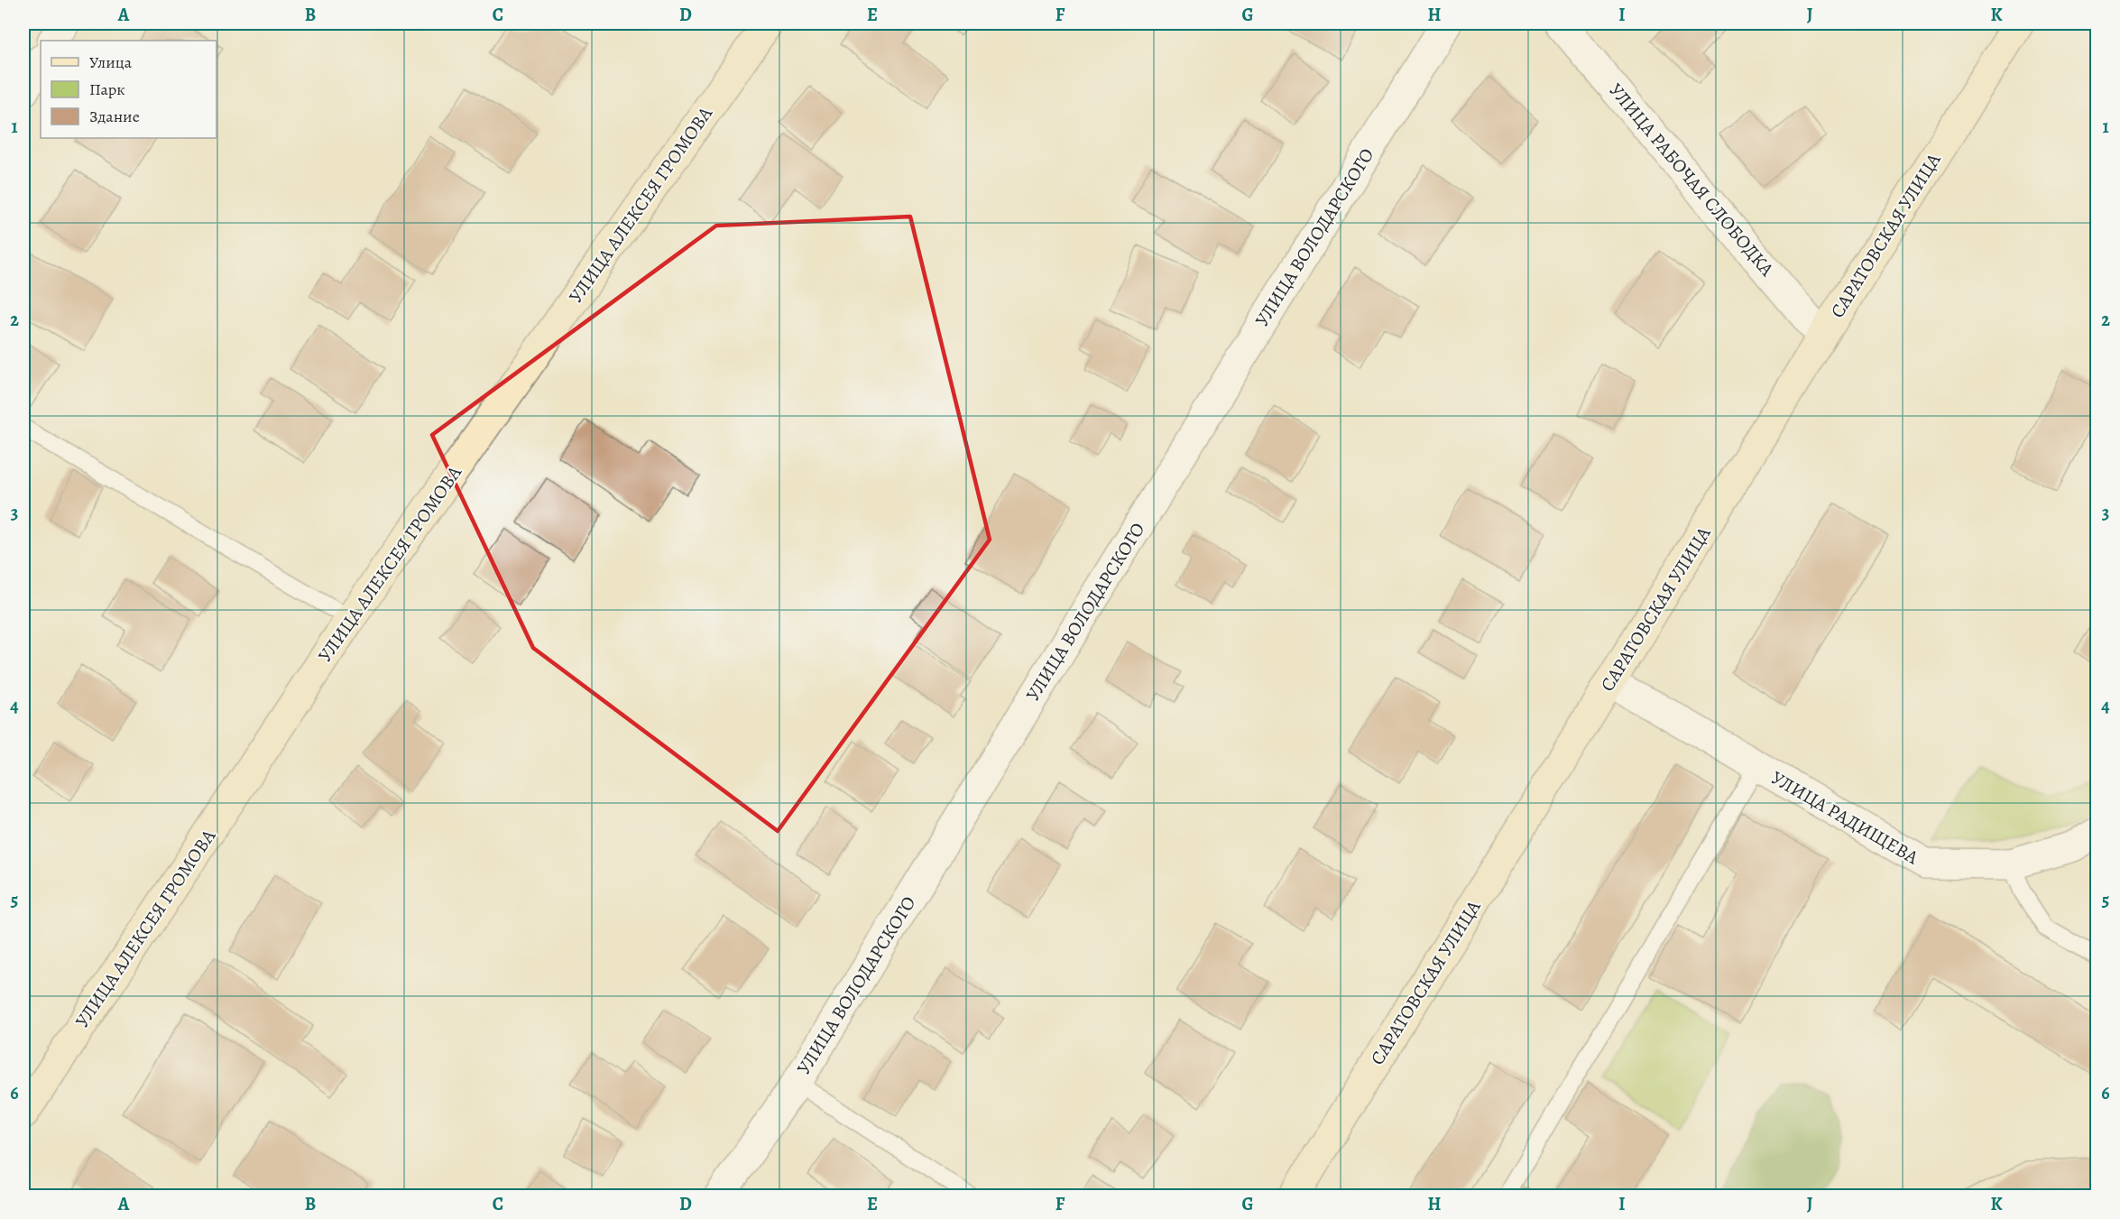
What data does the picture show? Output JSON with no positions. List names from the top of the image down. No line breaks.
{"streets":{"street":["УЛИЦА РАБОЧАЯ СЛОБОДКА","УЛИЦА АЛЕКСЕЯ ГРОМОВА","САРАТОВСКАЯ УЛИЦА","УЛИЦА ВОЛОДАРСКОГО","УЛИЦА РАДИЩЕВА"]},"crossings":[["УЛИЦА РАБОЧАЯ СЛОБОДКА","САРАТОВСКАЯ УЛИЦА"],["САРАТОВСКАЯ УЛИЦА","УЛИЦА РАДИЩЕВА"]],"legend":["Улица","Парк","Здание"],"grid":{"columns":["A","B","C","D","E","F","G","H","I","J","K"],"rows":["1","2","3","4","5","6"]}}
